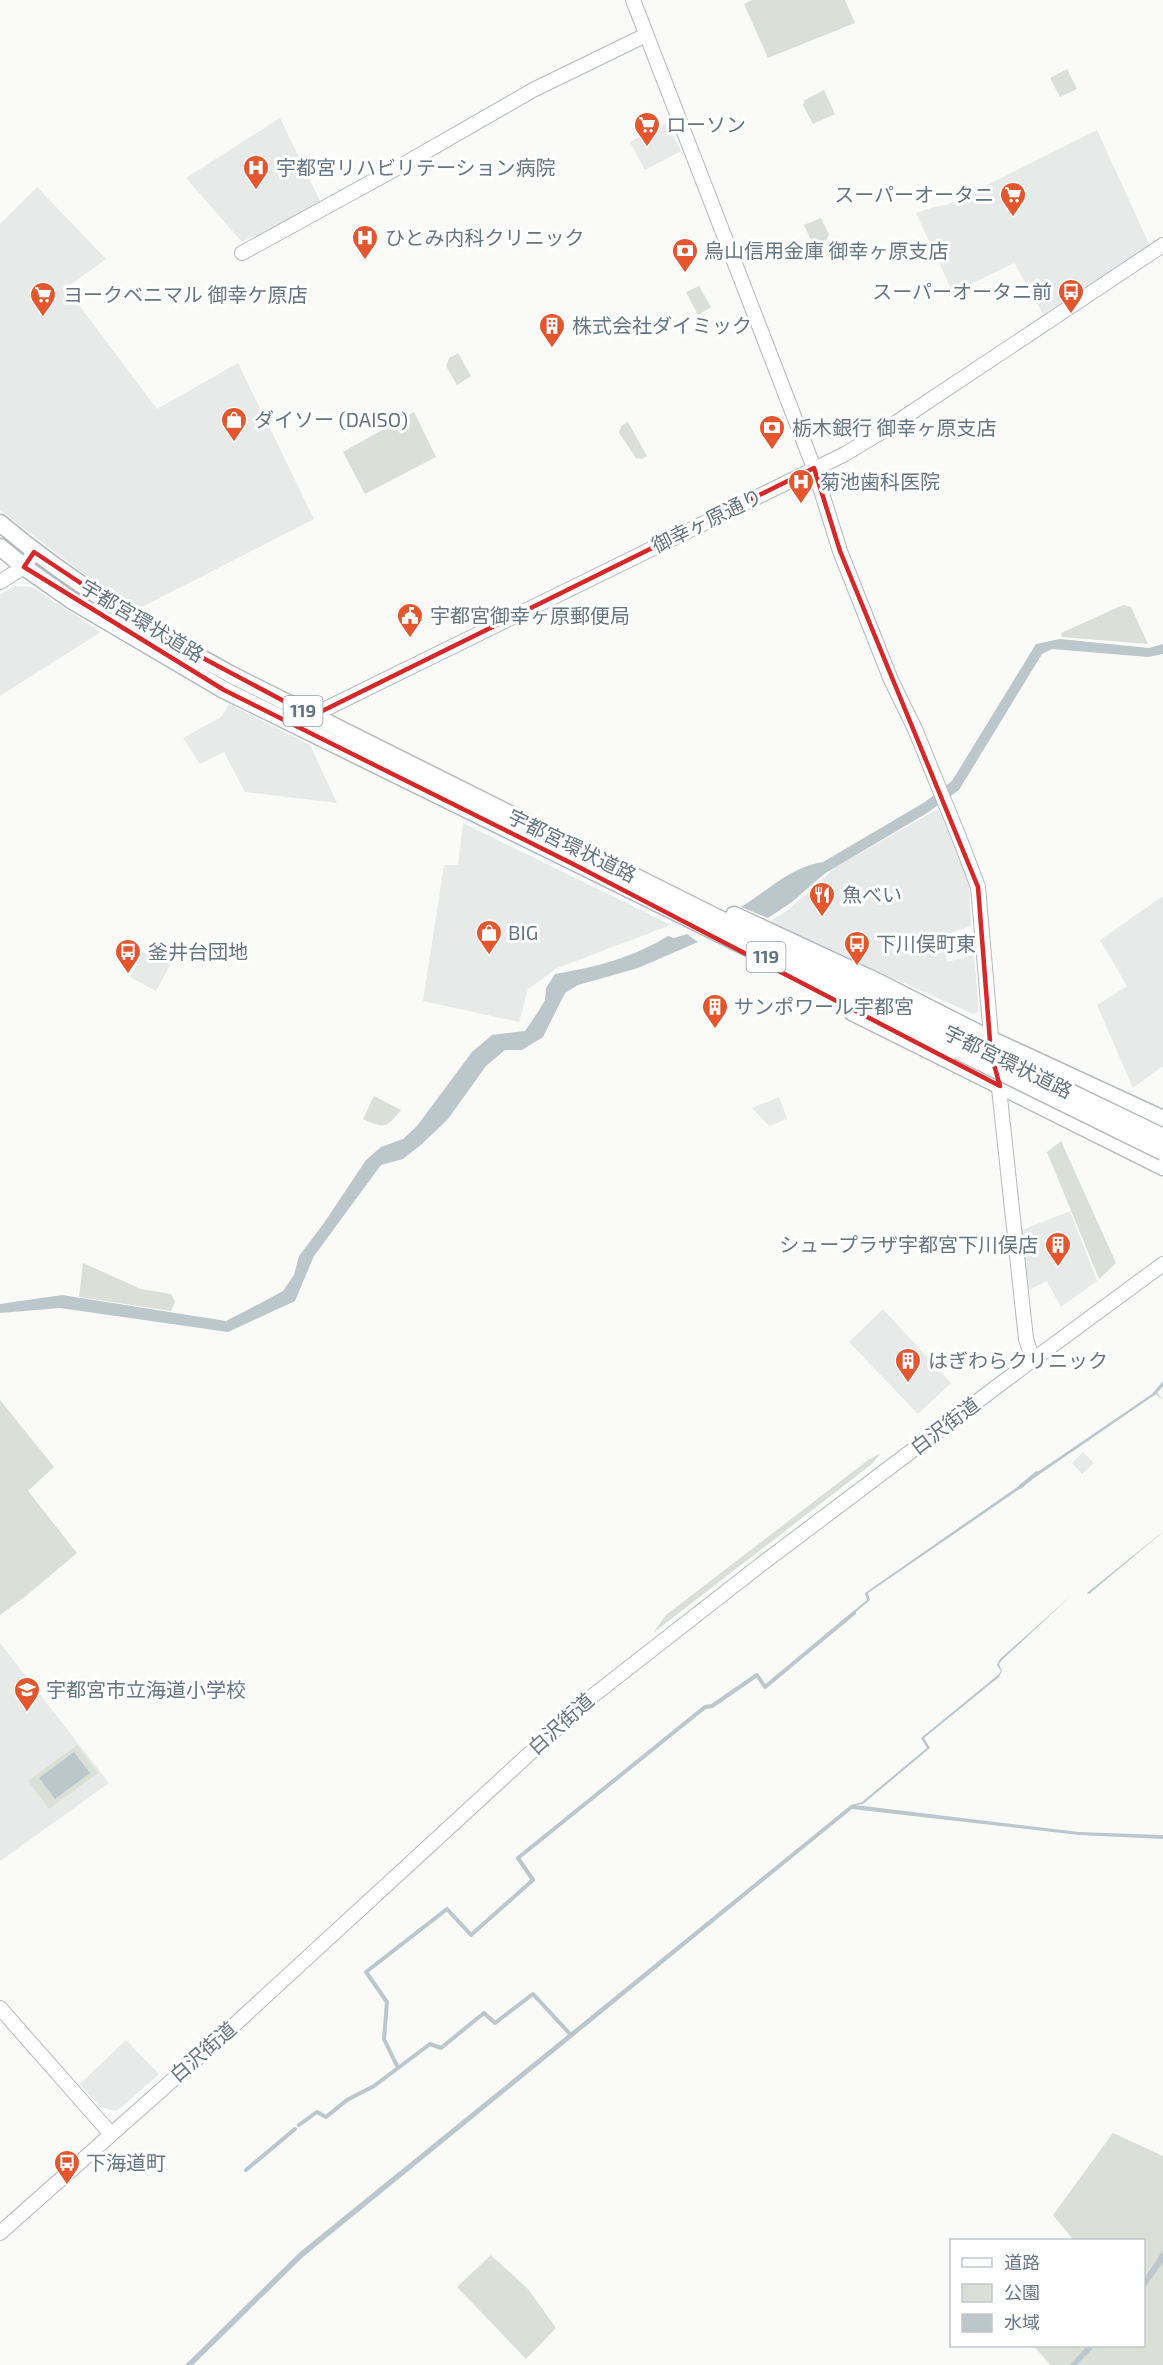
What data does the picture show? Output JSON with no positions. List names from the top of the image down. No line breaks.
{"streets":{"highway":["宇都宮環状道路","119"],"street":["御幸ヶ原通り","白沢街道"]},"crossings":[["御幸ヶ原通り","宇都宮環状道路"],["宇都宮環状道路","119"]],"places":{"supermarket":["ローソン","スーパーオータニ","ヨークベニマル 御幸ケ原店"],"hospital":["宇都宮リハビリテーション病院","ひとみ内科クリニック","菊池歯科医院"],"bank":["烏山信用金庫 御幸ヶ原支店","栃木銀行 御幸ヶ原支店"],"bus stop":["スーパーオータニ前","下川俣町東","釜井台団地","下海道町"],"building":["株式会社ダイミック","サンポワール宇都宮","シュープラザ宇都宮下川俣店","はぎわらクリニック"],"shop":["ダイソー (DAISO)","BIG"],"public building":["宇都宮御幸ヶ原郵便局"],"restaurant":["魚べい"],"school or university":["宇都宮市立海道小学校"]},"legend":["道路","公園","水域"]}
